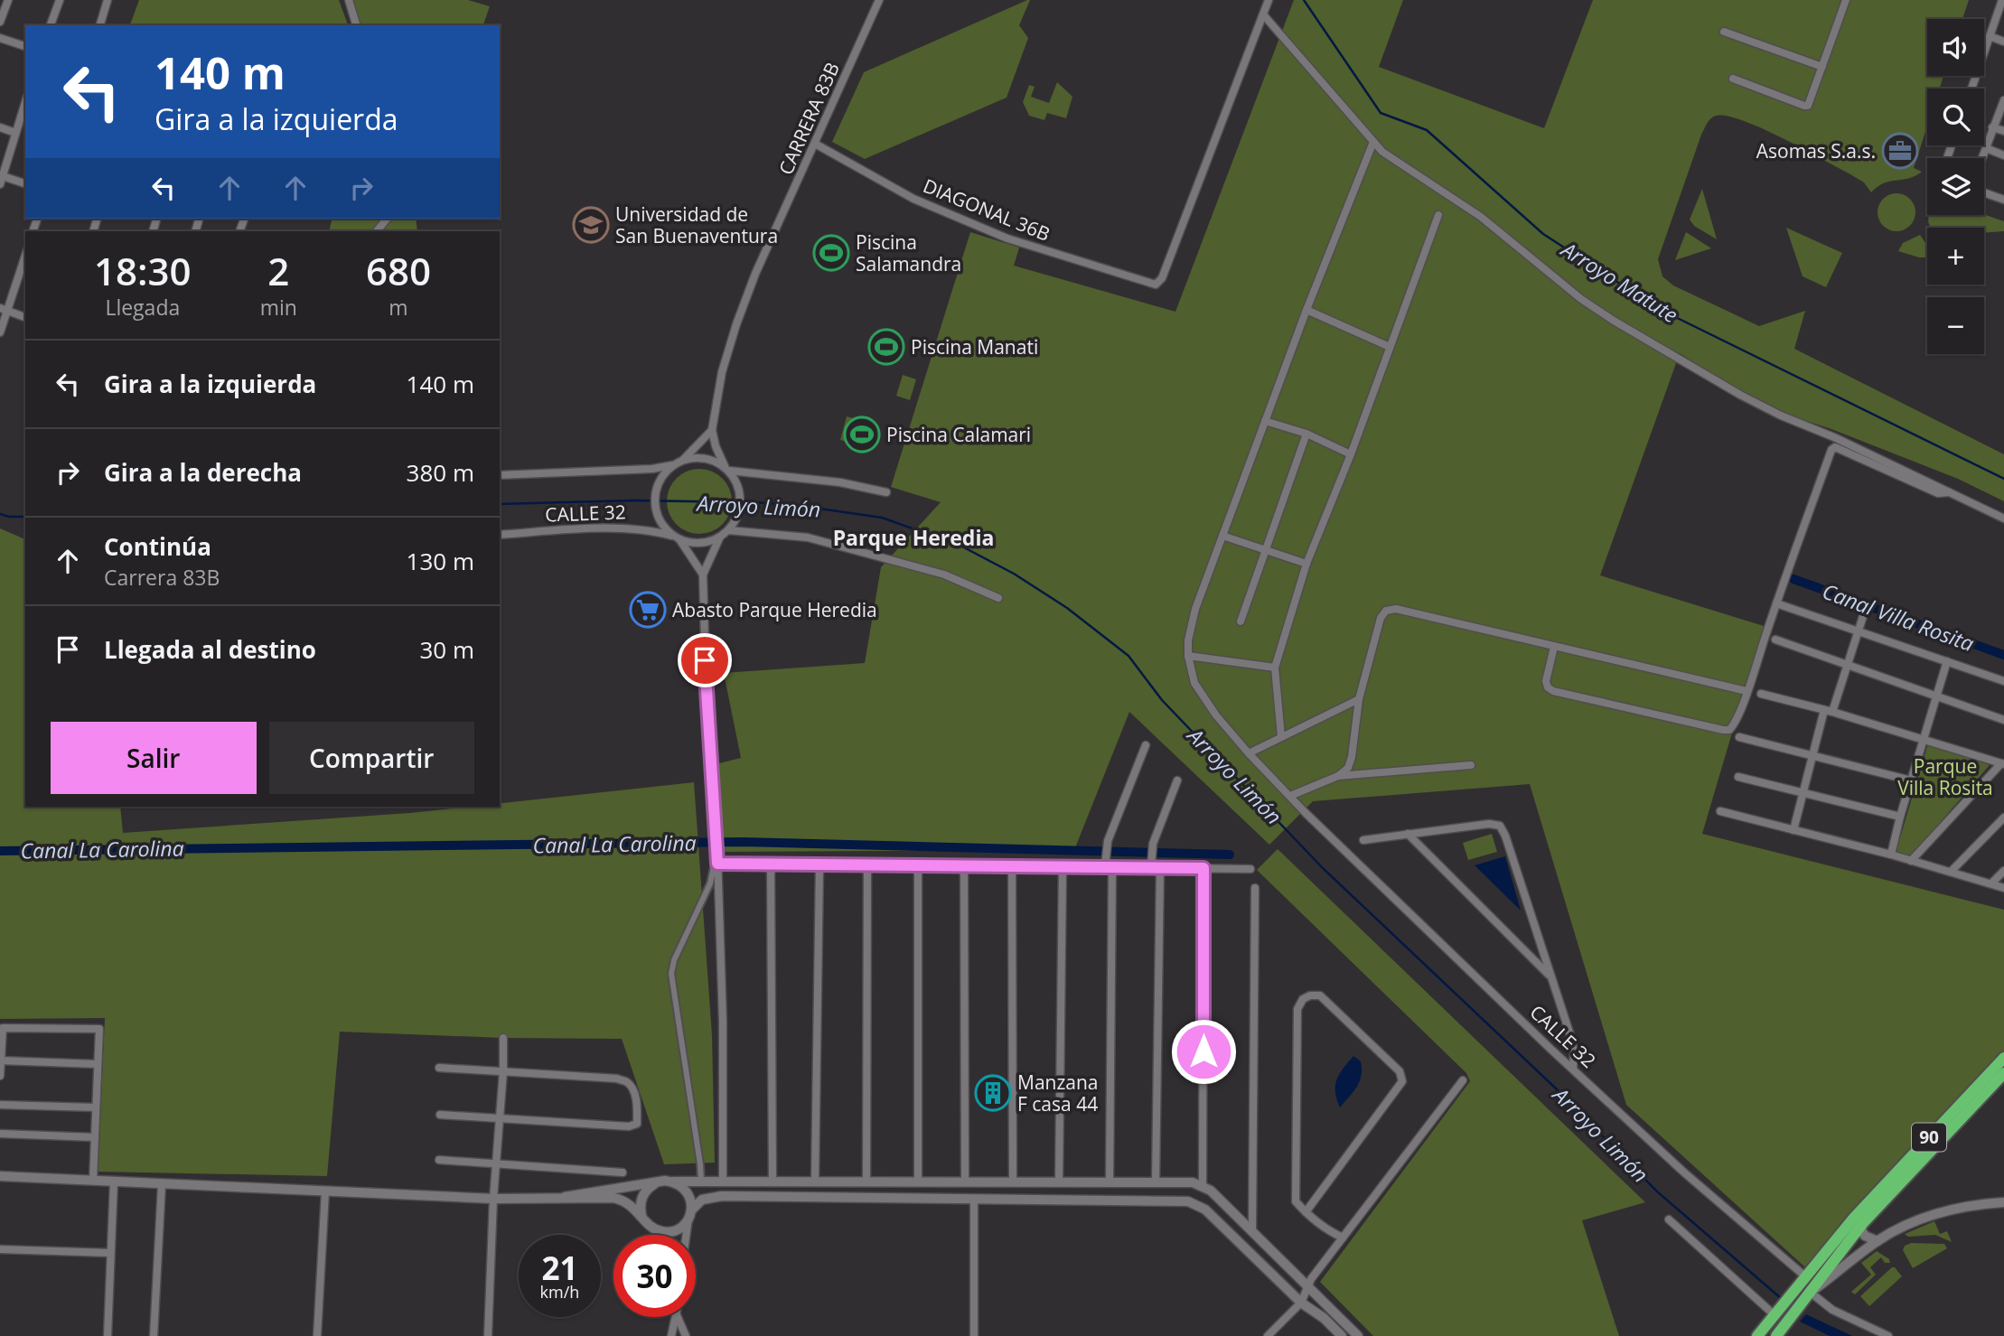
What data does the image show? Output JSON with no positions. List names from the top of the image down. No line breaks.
{"streets":{"highway":["90"],"street":["CARRERA 83B","DIAGONAL 36B","CALLE 32"]},"crossings":[["CARRERA 83B","DIAGONAL 36B"],["CARRERA 83B","CALLE 32"],["CALLE 32","90"]],"districts":["Parque Heredia"],"water":["Arroyo Matute","Arroyo Limón","Canal Villa Rosita","Canal La Carolina"],"parks":["Parque Villa Rosita"],"places":{"office":["Asomas S.a.s."],"school or university":["Universidad de San Buenaventura"],"sports":["Piscina Salamandra","Piscina Manati","Piscina Calamari"],"supermarket":["Abasto Parque Heredia"],"building":["Manzana F casa 44"]},"page":{"map_buttons":["+","−"],"turn":["140 m","Gira a la izquierda"],"eta":["18:30","Llegada","2","min","680","m"],"list":[{"name":"Gira a la izquierda","value":"140 m"},{"name":"Gira a la derecha","value":"380 m"},{"name":"Continúa","note":"Carrera 83B","value":"130 m"},{"name":"Llegada al destino","value":"30 m"}],"buttons":["Salir","Compartir"],"speed":"21 km/h","limit":"30"}}
